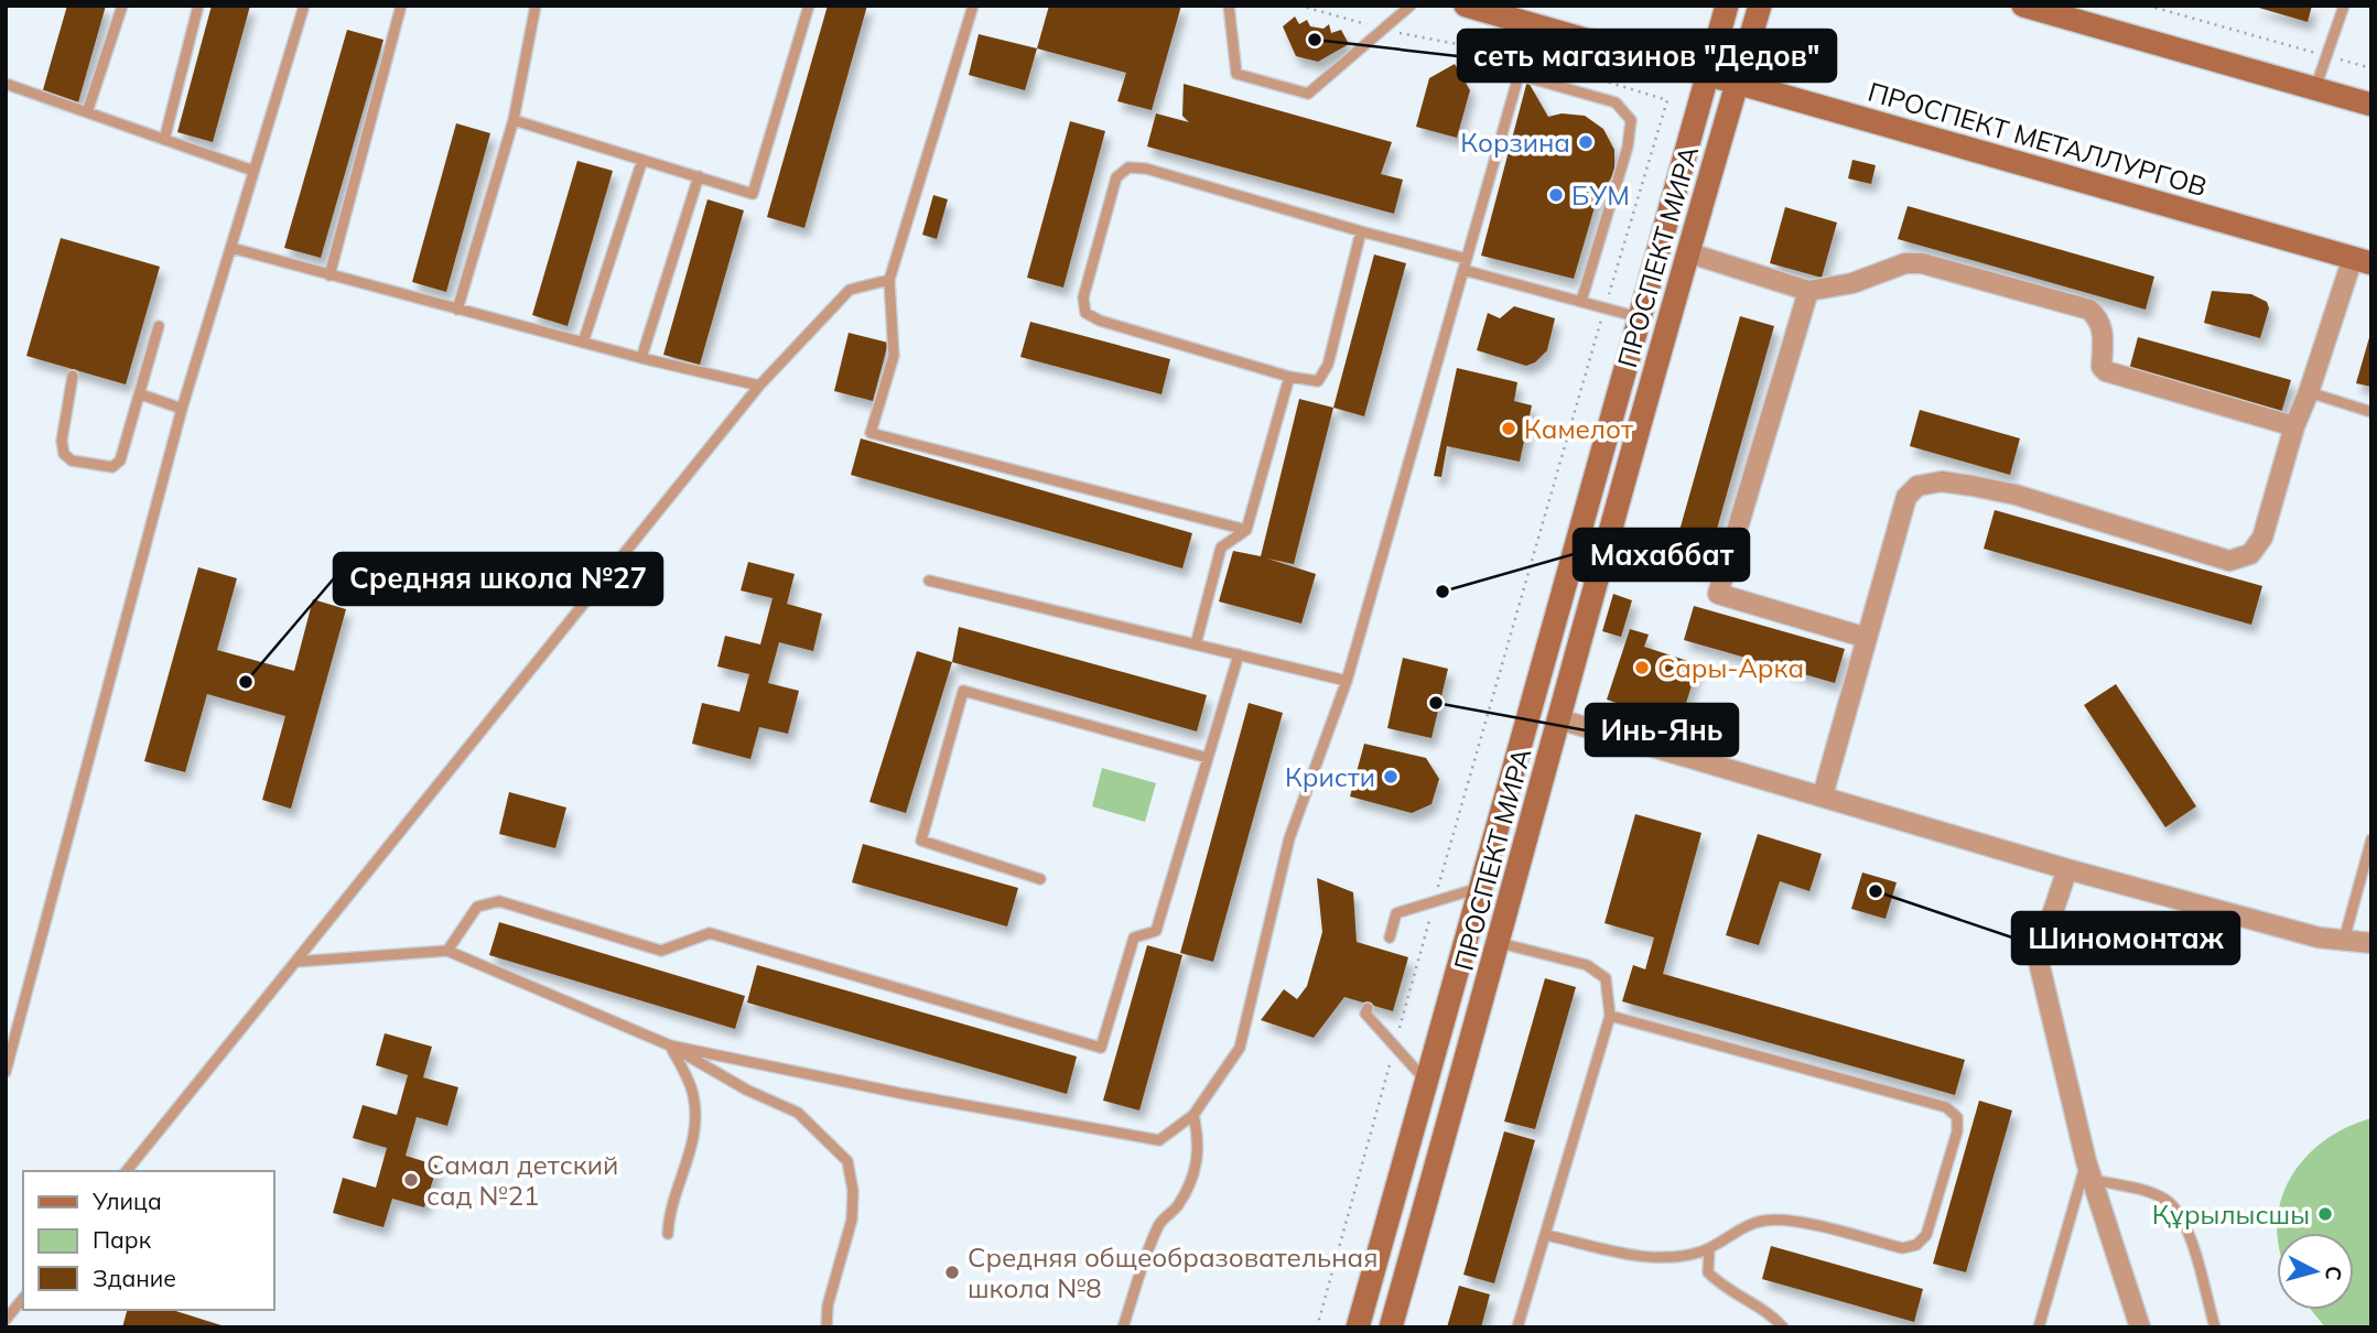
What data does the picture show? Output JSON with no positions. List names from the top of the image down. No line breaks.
{"streets":{"main road":["ПРОСПЕКТ МЕТАЛЛУРГОВ","ПРОСПЕКТ МИРА"]},"crossings":[["ПРОСПЕКТ МЕТАЛЛУРГОВ","ПРОСПЕКТ МИРА"]],"places":["сеть магазинов \"Дедов\"","Корзина","БУМ","Камелот","Махаббат","Сары-Арка","Средняя школа №27","Инь-Янь","Кристи","Шиномонтаж","Самал детский сад №21","Құрылысшы","Средняя общеобразовательная школа №8"],"legend":["Улица","Парк","Здание"],"north":"right"}
